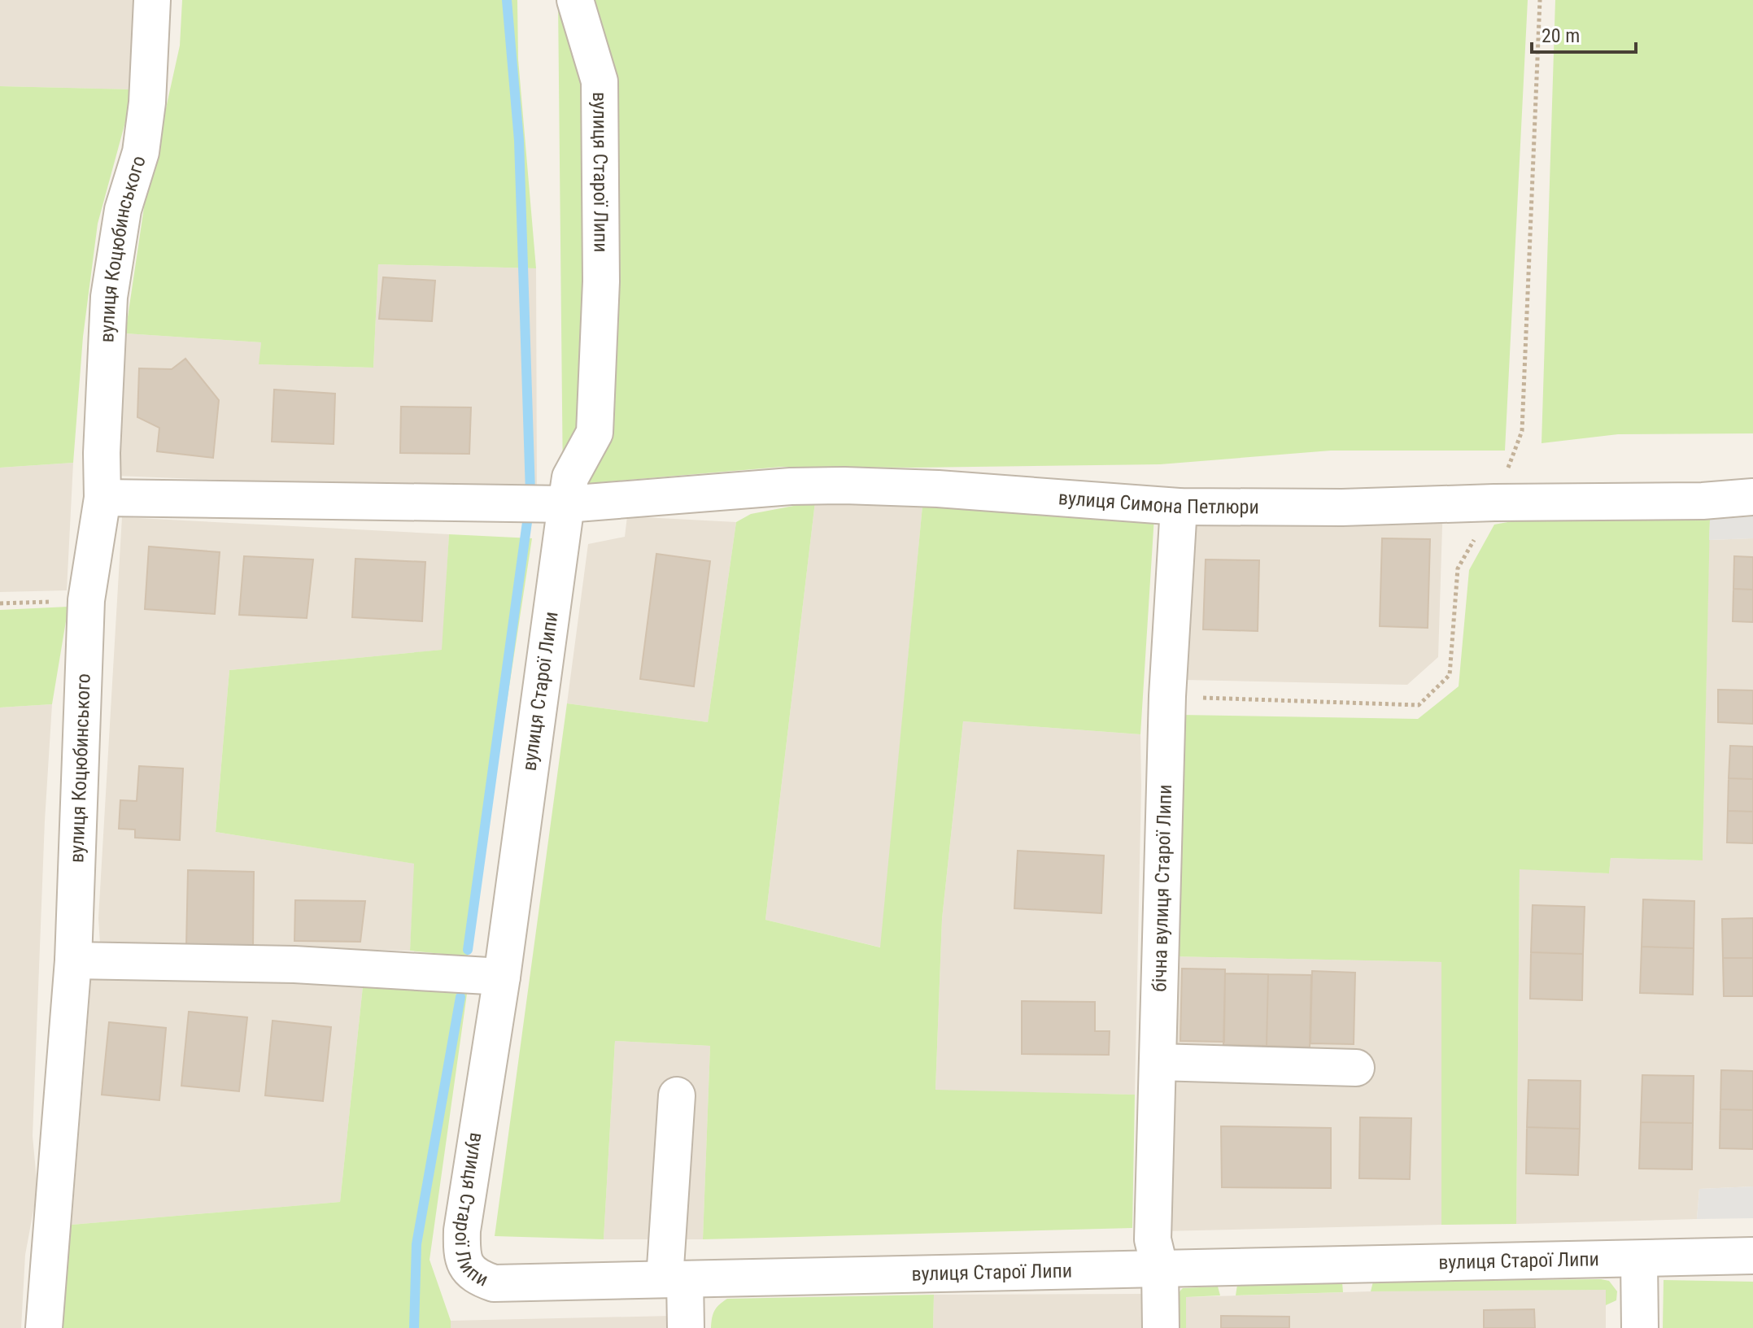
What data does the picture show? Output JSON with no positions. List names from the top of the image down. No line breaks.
{"streets":{"street":["вулиця Старої Липи","вулиця Коцюбинського","вулиця Симона Петлюри","бічна вулиця Старої Липи"]},"crossings":[["вулиця Старої Липи","вулиця Симона Петлюри"],["вулиця Старої Липи","бічна вулиця Старої Липи"],["вулиця Симона Петлюри","бічна вулиця Старої Липи"]],"scale_bar":"20 m"}
